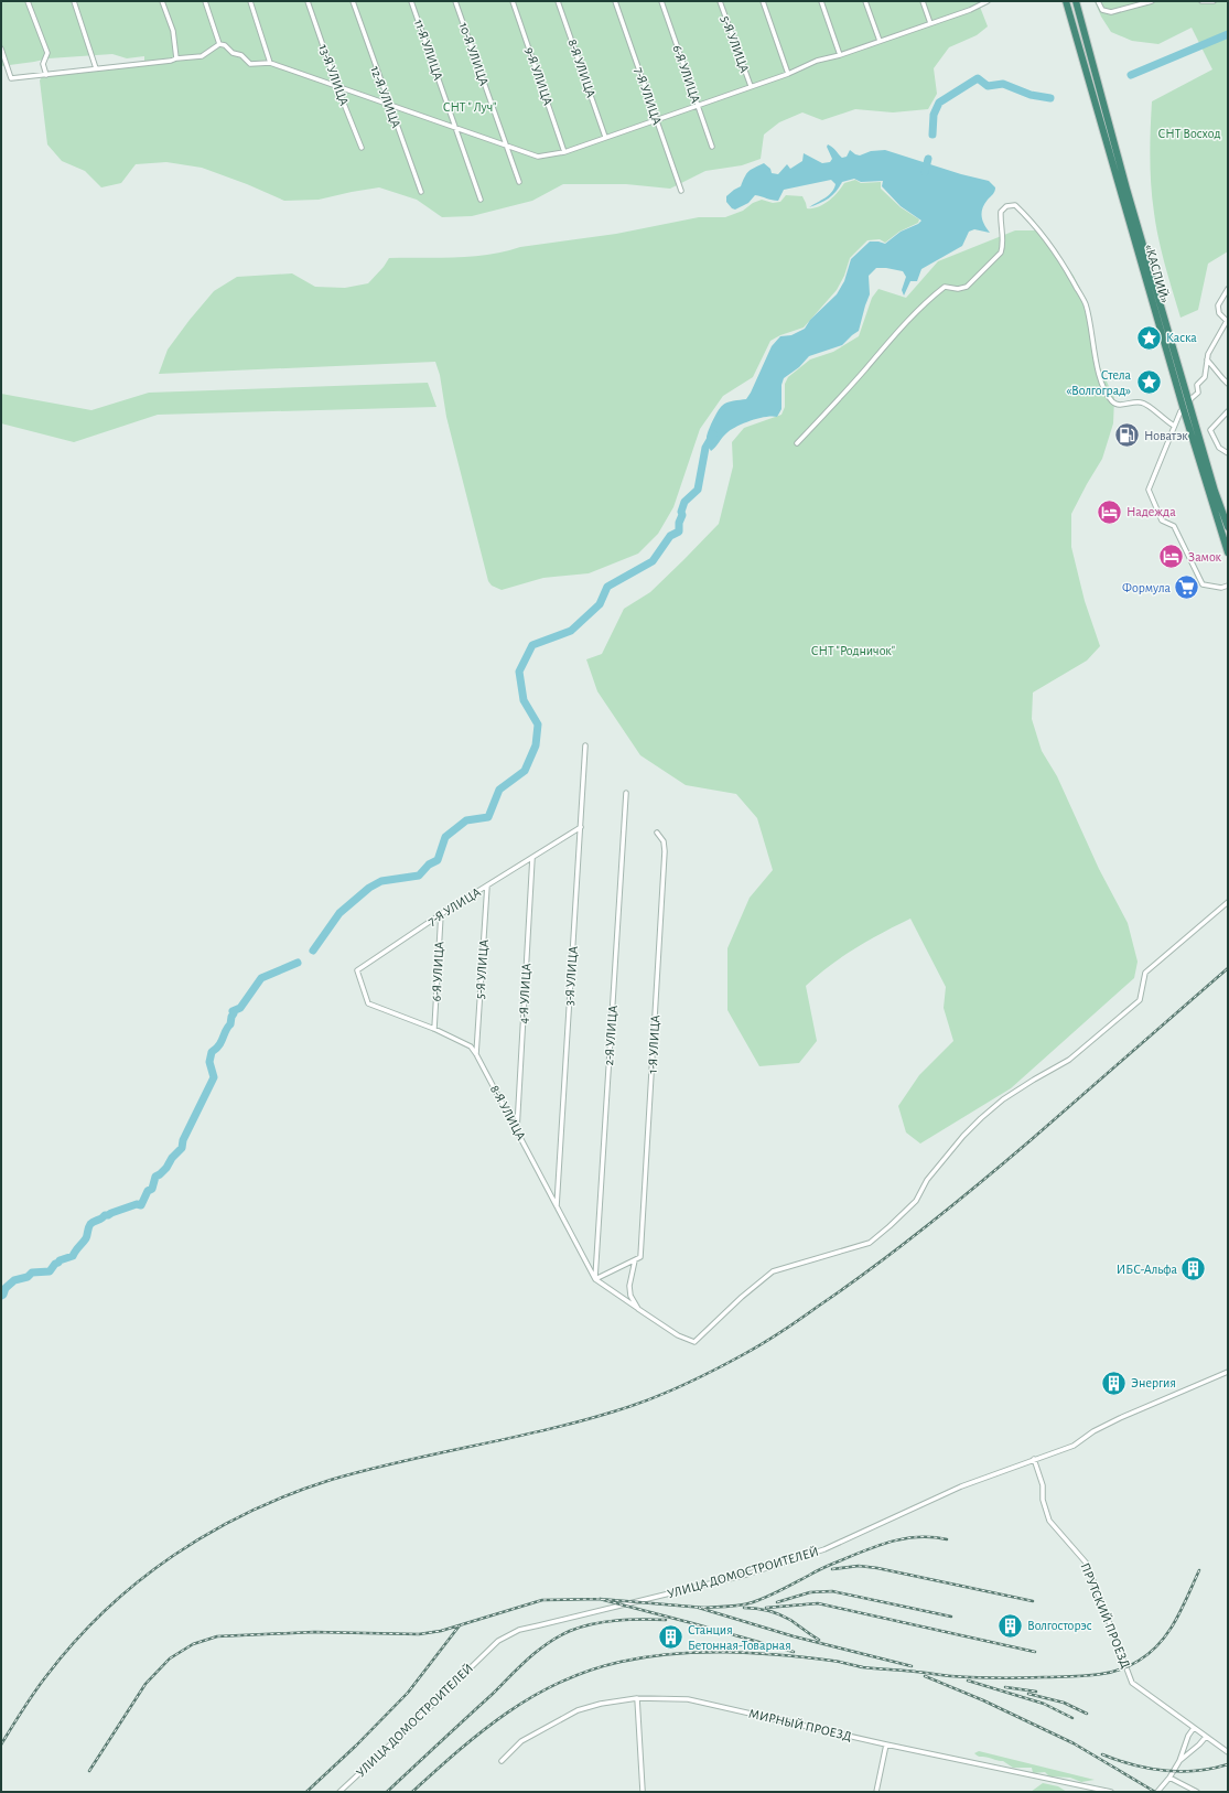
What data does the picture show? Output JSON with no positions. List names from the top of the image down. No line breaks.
{"streets":{"highway":["«КАСПИЙ»"],"street":["5-Я УЛИЦА","11-Я УЛИЦА","10-Я УЛИЦА","8-Я УЛИЦА","6-Я УЛИЦА","13-Я УЛИЦА","9-Я УЛИЦА","7-Я УЛИЦА","12-Я УЛИЦА","3-Я УЛИЦА","4-Я УЛИЦА","2-Я УЛИЦА","1-Я УЛИЦА","УЛИЦА ДОМОСТРОИТЕЛЕЙ","ПРУТСКИЙ ПРОЕЗД","МИРНЫЙ ПРОЕЗД"]},"crossings":[["5-Я УЛИЦА","8-Я УЛИЦА"],["5-Я УЛИЦА","7-Я УЛИЦА"],["8-Я УЛИЦА","6-Я УЛИЦА"],["8-Я УЛИЦА","7-Я УЛИЦА"],["8-Я УЛИЦА","3-Я УЛИЦА"],["8-Я УЛИЦА","4-Я УЛИЦА"],["8-Я УЛИЦА","2-Я УЛИЦА"],["6-Я УЛИЦА","7-Я УЛИЦА"],["7-Я УЛИЦА","3-Я УЛИЦА"],["7-Я УЛИЦА","4-Я УЛИЦА"],["УЛИЦА ДОМОСТРОИТЕЛЕЙ","ПРУТСКИЙ ПРОЕЗД"]],"parks":["СНТ \" Луч\"","СНТ Восход","СНТ \"Родничок\""],"places":{"place":["Каска","Стела «Волгоград»"],"fuel station":["Новатэк"],"hotel":["Надежда","Замок"],"supermarket":["Формула"],"building":["ИБС-Альфа","Энергия","Волгосторэс","Станция Бетонная-Товарная"]}}
